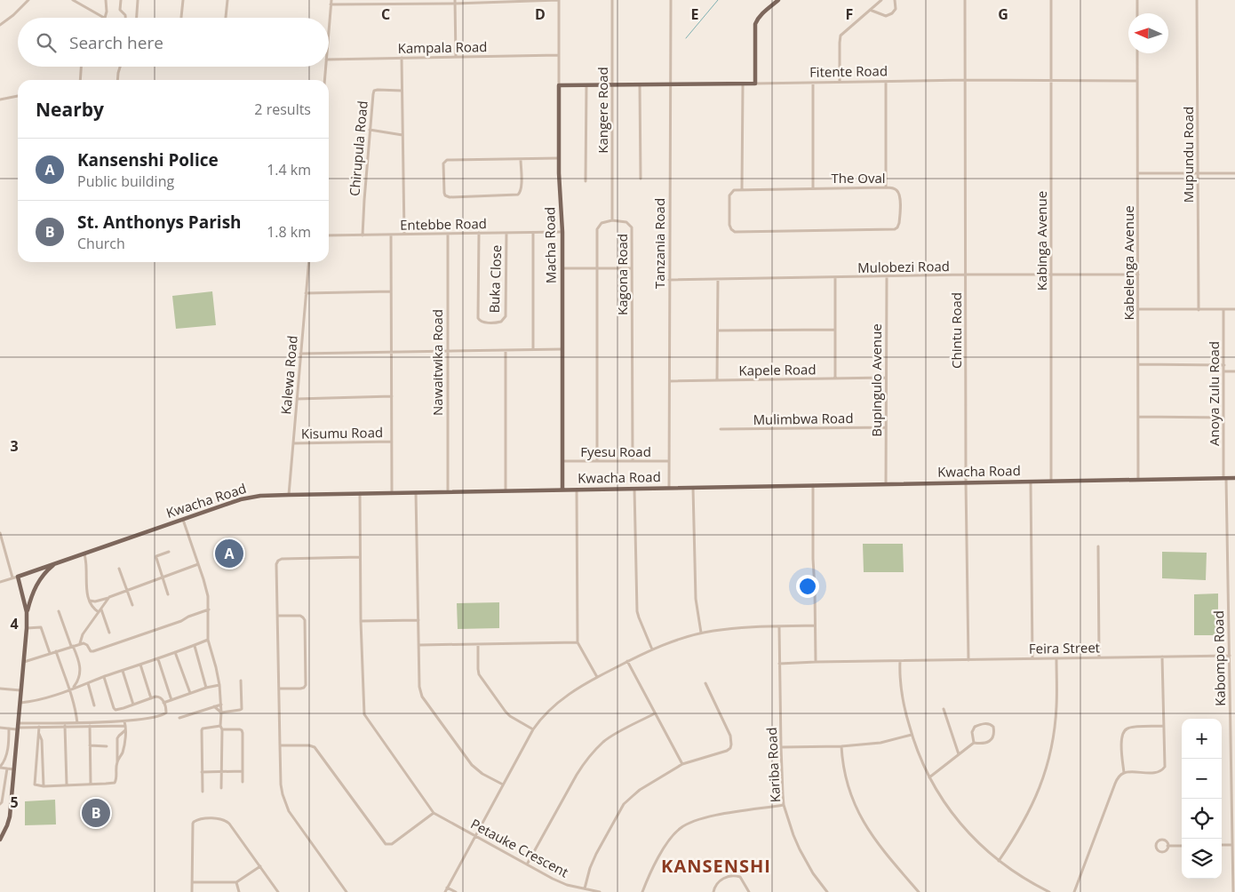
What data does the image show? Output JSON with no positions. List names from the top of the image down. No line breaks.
{"streets":{"main road":["Fitente Road","Macha Road","Kwacha Road"],"street":["Kampala Road","Kangere Road","Chirupula Road","Mupundu Road","The Oval","Entebbe Road","Kabinga Avenue","Tanzania Road","Kabelenga Avenue","Mulobezi Road","Kagona Road","Buka Close","Chintu Road","Nawaitwika Road","Kapele Road","Kalewa Road","Bupingulo Avenue","Anoya Zulu Road","Mulimbwa Road","Kisumu Road","Fyesu Road","Feira Street","Kabompo Road","Kariba Road","Petauke Crescent"]},"crossings":[["Kampala Road","Macha Road"],["Fitente Road","Kangere Road"],["Fitente Road","Kabinga Avenue"],["Fitente Road","Tanzania Road"],["Fitente Road","Macha Road"],["Fitente Road","Kabelenga Avenue"],["Fitente Road","Chintu Road"],["Kangere Road","Kagona Road"],["Chirupula Road","Entebbe Road"],["Entebbe Road","Macha Road"],["Entebbe Road","Buka Close"],["Entebbe Road","Nawaitwika Road"],["Kabinga Avenue","Mulobezi Road"],["Kabinga Avenue","Kwacha Road"],["Tanzania Road","Mulobezi Road"],["Tanzania Road","Kapele Road"],["Tanzania Road","Fyesu Road"],["Tanzania Road","Kwacha Road"],["Macha Road","Fyesu Road"],["Macha Road","Kwacha Road"],["Kabelenga Avenue","Mulobezi Road"],["Kabelenga Avenue","Kwacha Road"],["Mulobezi Road","Chintu Road"],["Mulobezi Road","Bupingulo Avenue"],["Kagona Road","Fyesu Road"],["Chintu Road","Kwacha Road"],["Chintu Road","Feira Street"],["Nawaitwika Road","Kwacha Road"],["Kapele Road","Bupingulo Avenue"],["Kalewa Road","Kisumu Road"],["Kalewa Road","Kwacha Road"],["Bupingulo Avenue","Mulimbwa Road"],["Bupingulo Avenue","Kwacha Road"],["Anoya Zulu Road","Kwacha Road"],["Anoya Zulu Road","Kabompo Road"],["Kwacha Road","Kabompo Road"],["Feira Street","Kabompo Road"],["Feira Street","Kariba Road"]],"districts":["KANSENSHI"],"north":"left","page":{"search":"Search here","heading":["Nearby","2 results"],"list":[{"mark":"A","name":"Kansenshi Police","note":"Public building","value":"1.4 km"},{"mark":"B","name":"St. Anthonys Parish","note":"Church","value":"1.8 km"}],"pins":["A","B"],"map_buttons":["+","−"]},"grid":{"columns":["C","D","E","F","G"],"rows":["3","4","5"]}}
